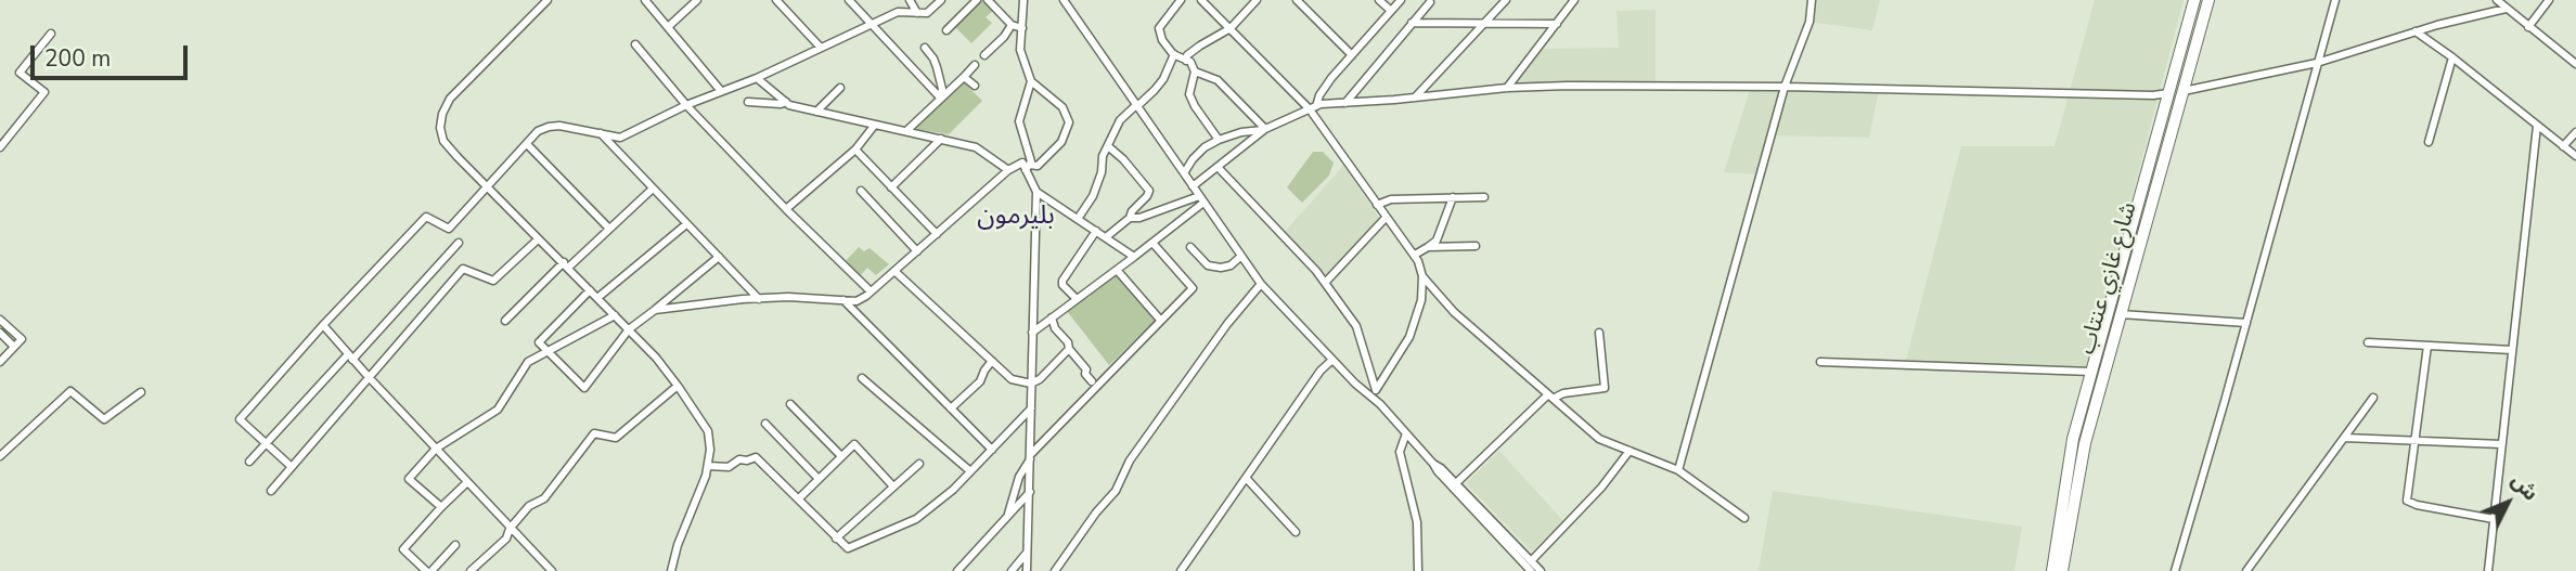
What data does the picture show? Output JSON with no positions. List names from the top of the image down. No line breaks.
{"streets":{"highway":["شارع غازي عنتاب"]},"districts":["بليرمون"],"scale_bar":"200 m","north":"top right"}
